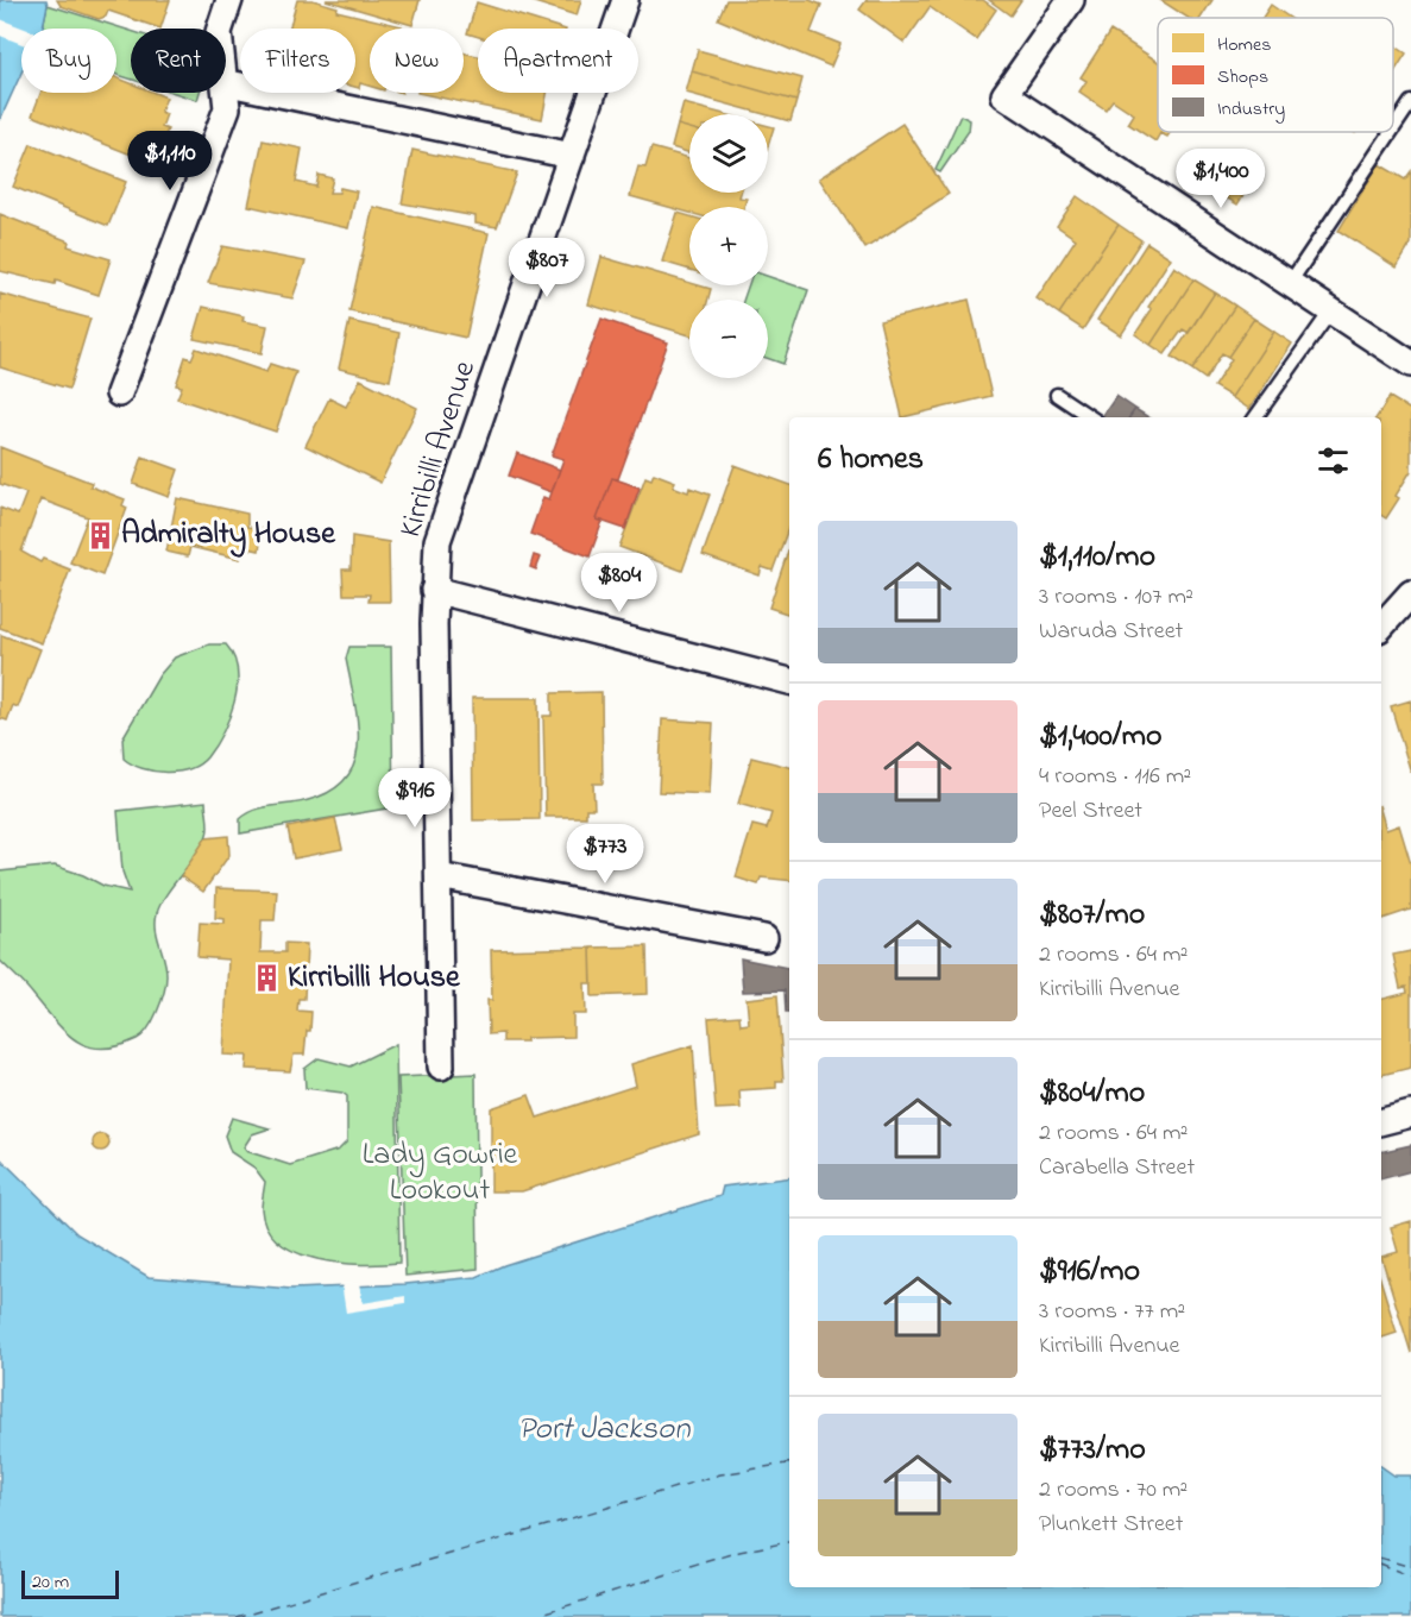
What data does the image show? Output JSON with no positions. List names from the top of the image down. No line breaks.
{"streets":{"street":["Kirribilli Avenue"]},"water":["Port Jackson"],"parks":["Lady Gowrie Lookout"],"places":{"building":["Admiralty House","Kirribilli House"]},"legend":["Homes","Shops","Industry"],"scale_bar":"20 m","page":{"chip":["Buy","Rent","Filters","New","Apartment"],"map_buttons":["+","−"],"price":["$1,110","$1,400","$807","$804","$916","$773"],"heading":"6 homes","list":[{"name":"$1,110/mo","note":"3 rooms · 107 m² · Waruda Street"},{"name":"$1,400/mo","note":"4 rooms · 116 m² · Peel Street"},{"name":"$807/mo","note":"2 rooms · 64 m² · Kirribilli Avenue"},{"name":"$804/mo","note":"2 rooms · 64 m² · Carabella Street"},{"name":"$916/mo","note":"3 rooms · 77 m² · Kirribilli Avenue"},{"name":"$773/mo","note":"2 rooms · 70 m² · Plunkett Street"}],"scale":"20 m"}}
